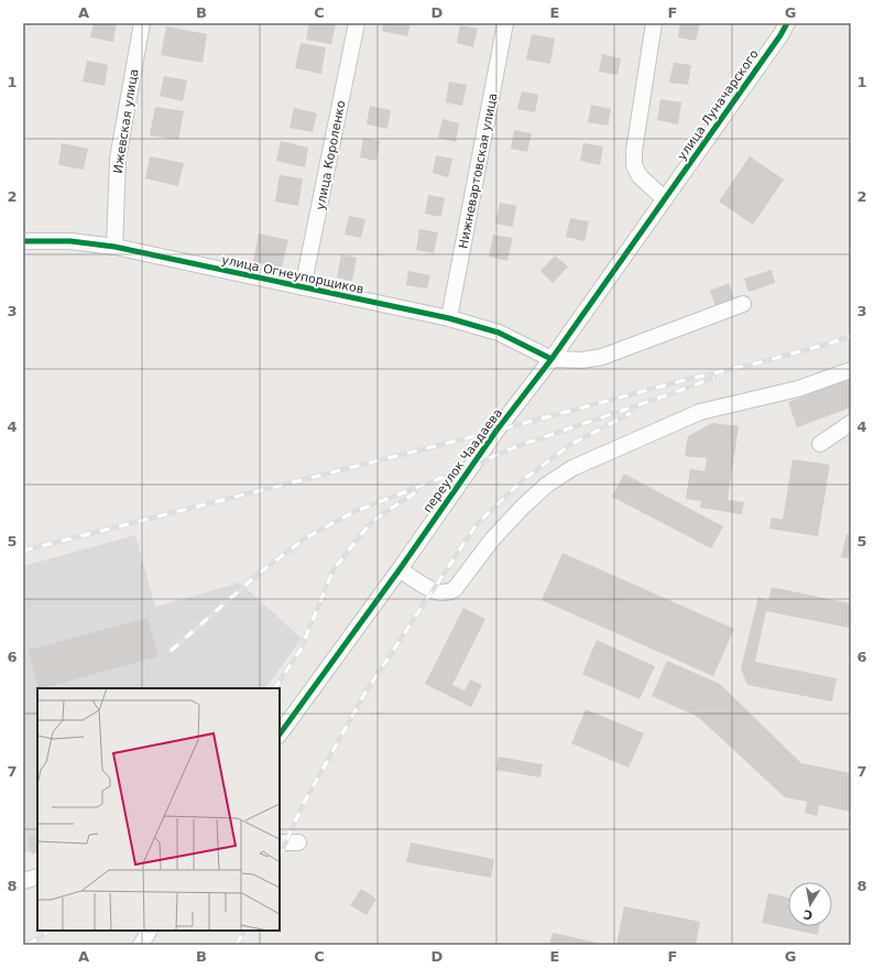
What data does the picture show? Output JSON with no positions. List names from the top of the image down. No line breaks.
{"streets":{"street":["улица Луначарского","Ижевская улица","улица Короленко","Нижневартовская улица","улица Огнеупорщиков","переулок Чаадаева"]},"crossings":[["улица Луначарского","переулок Чаадаева"],["Ижевская улица","улица Огнеупорщиков"],["улица Короленко","улица Огнеупорщиков"],["Нижневартовская улица","улица Огнеупорщиков"],["улица Огнеупорщиков","переулок Чаадаева"]],"north":"bottom","grid":{"columns":["A","B","C","D","E","F","G"],"rows":["1","2","3","4","5","6","7","8"]}}
